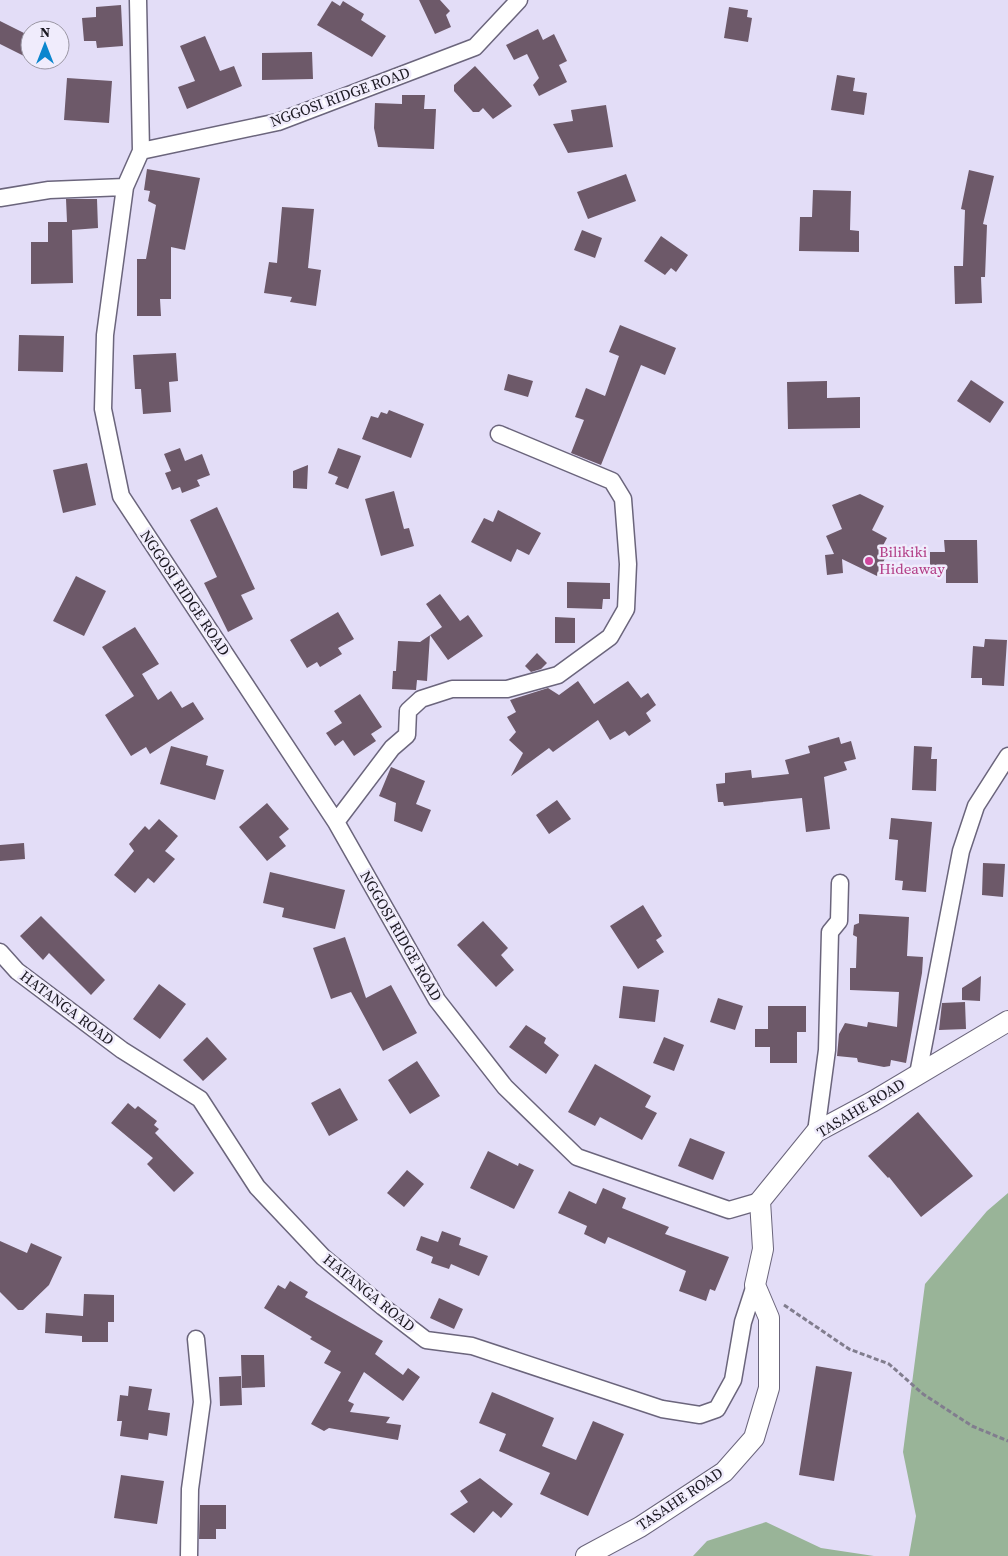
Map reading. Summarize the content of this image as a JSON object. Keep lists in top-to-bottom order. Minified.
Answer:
{"streets":{"street":["NGGOSI RIDGE ROAD","HATANGA ROAD","TASAHE ROAD"]},"crossings":[["NGGOSI RIDGE ROAD","TASAHE ROAD"],["HATANGA ROAD","TASAHE ROAD"]],"places":["Bilikiki Hideaway"],"north":"top"}
